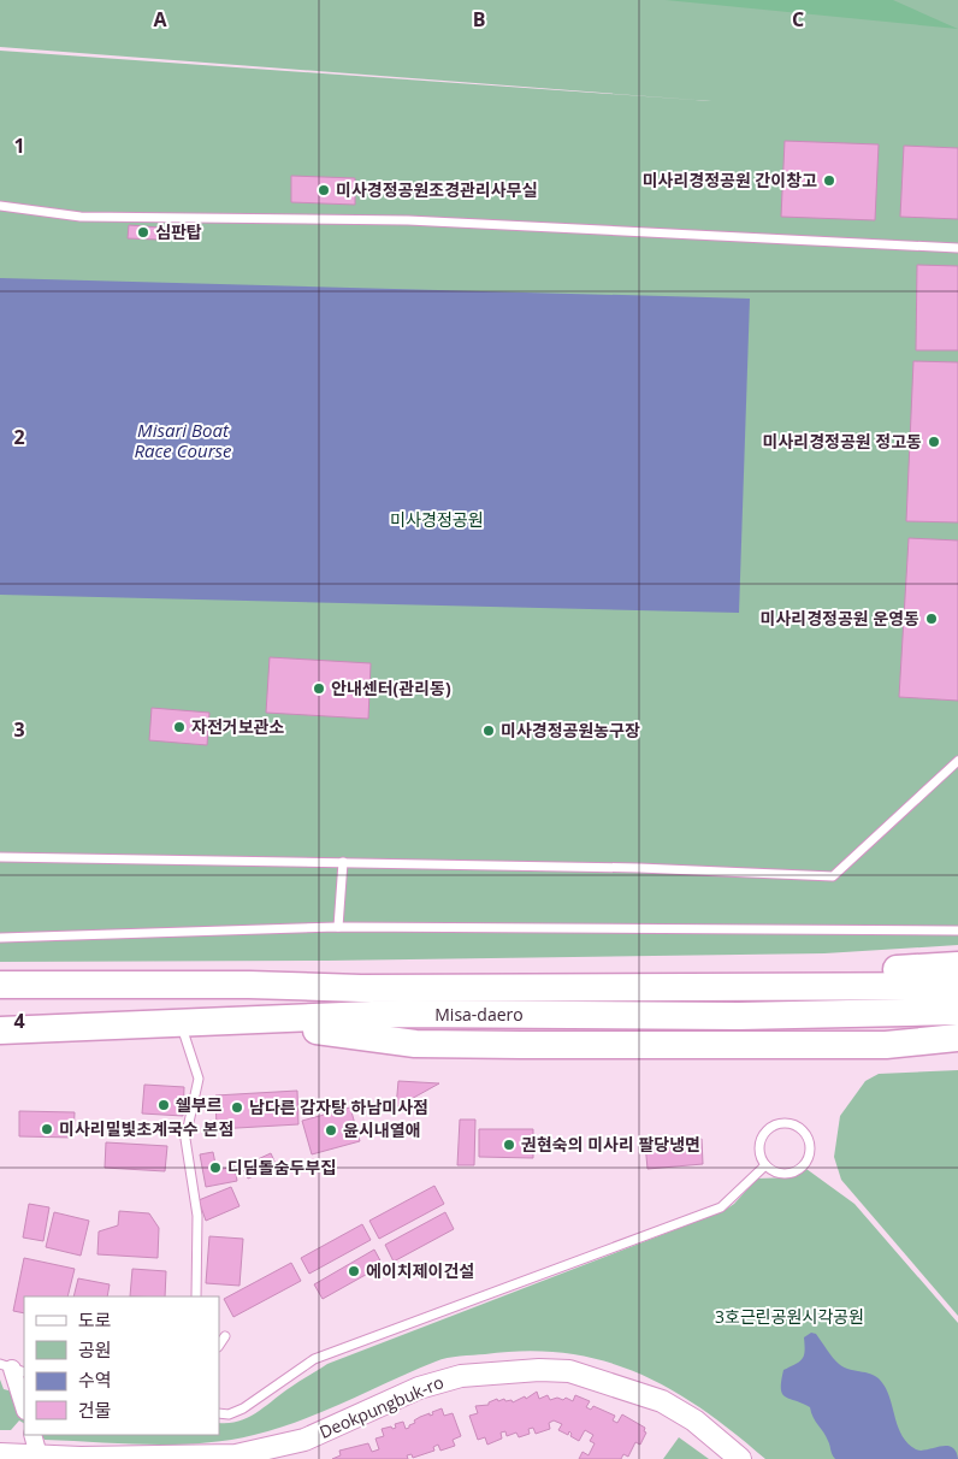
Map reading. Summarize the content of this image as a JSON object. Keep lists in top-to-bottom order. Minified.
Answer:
{"streets":{"main road":["Misa-daero"],"street":["Deokpungbuk-ro"]},"water":["Misari Boat Race Course"],"parks":["미사경정공원","3호근린공원시각공원"],"places":["미사리경정공원 간이창고","미사경정공원조경관리사무실","심판탑","미사리경정공원 정고동","미사리경정공원 운영동","안내센터(관리동)","자전거보관소","미사경정공원농구장","쉘부르","남다른 감자탕 하남미사점","미사리밀빛초계국수 본점","윤시내열애","권현숙의 미사리 팔당냉면","디딤돌숨두부집","에이치제이건설"],"legend":["도로","공원","수역","건물"],"grid":{"columns":["A","B","C"],"rows":["1","2","3","4"]}}
